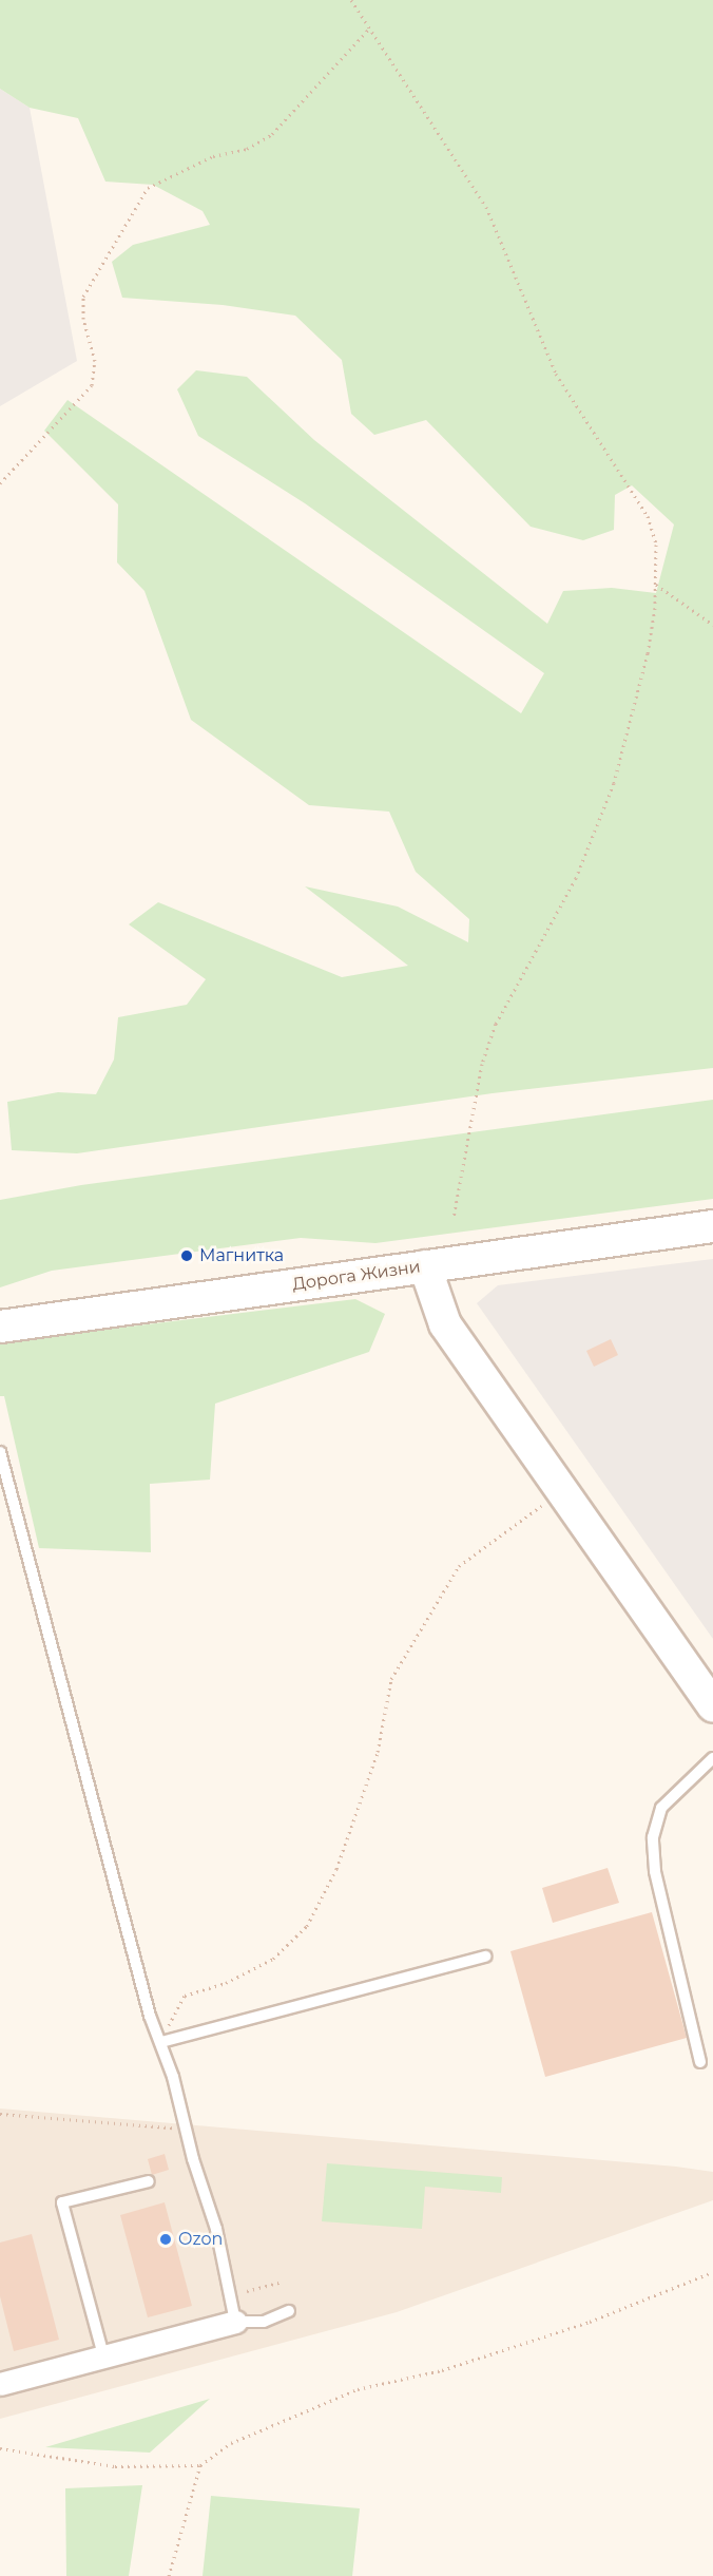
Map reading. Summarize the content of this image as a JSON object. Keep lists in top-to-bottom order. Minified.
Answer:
{"streets":{"main road":["Дорога Жизни"]},"places":["Магнитка","Ozon"]}
